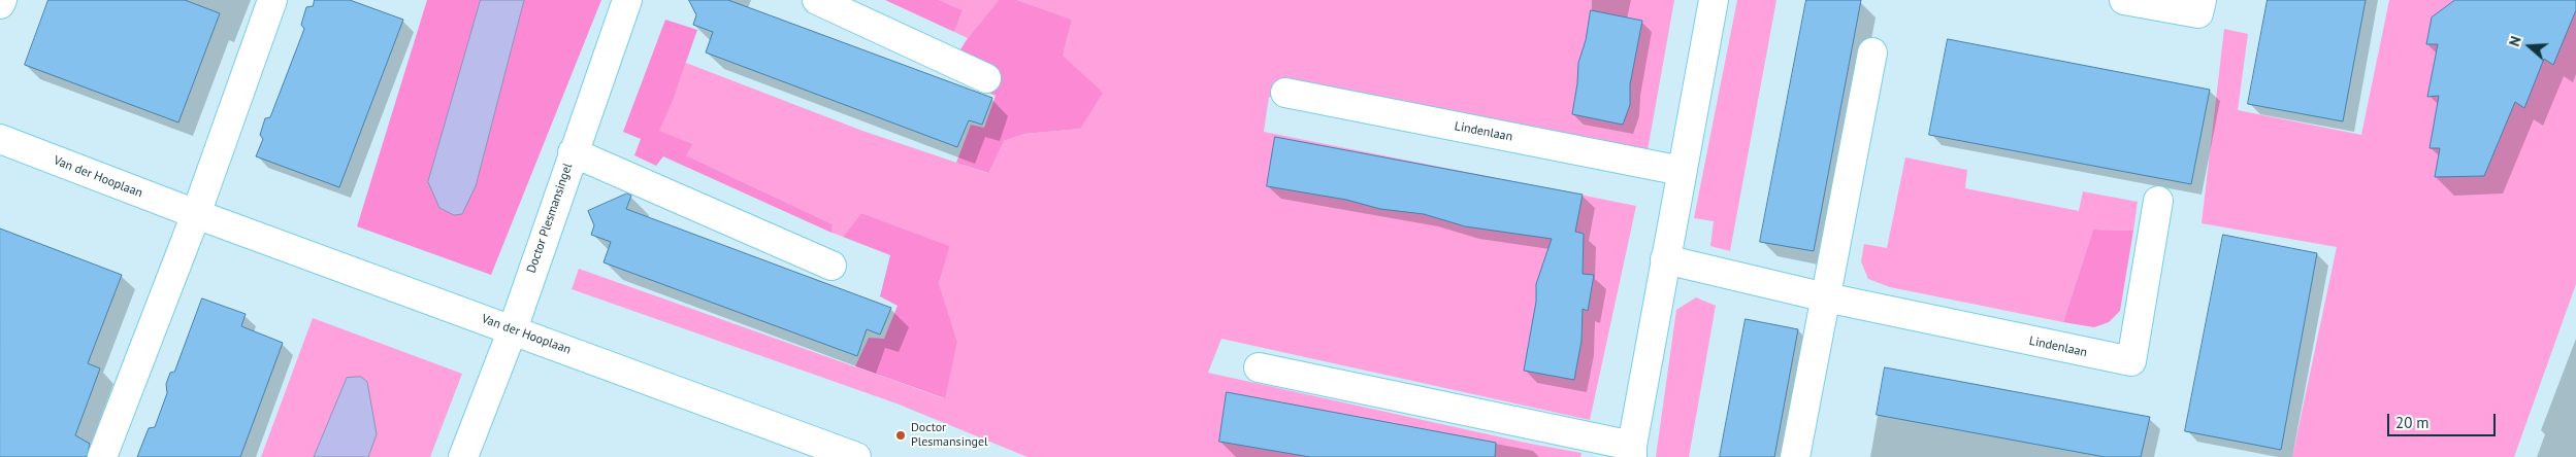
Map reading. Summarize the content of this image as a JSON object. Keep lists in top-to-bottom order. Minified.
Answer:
{"streets":{"street":["Lindenlaan","Van der Hooplaan","Doctor Plesmansingel"]},"crossings":[["Van der Hooplaan","Doctor Plesmansingel"]],"places":["Doctor Plesmansingel"],"scale_bar":"20 m","north":"left"}
